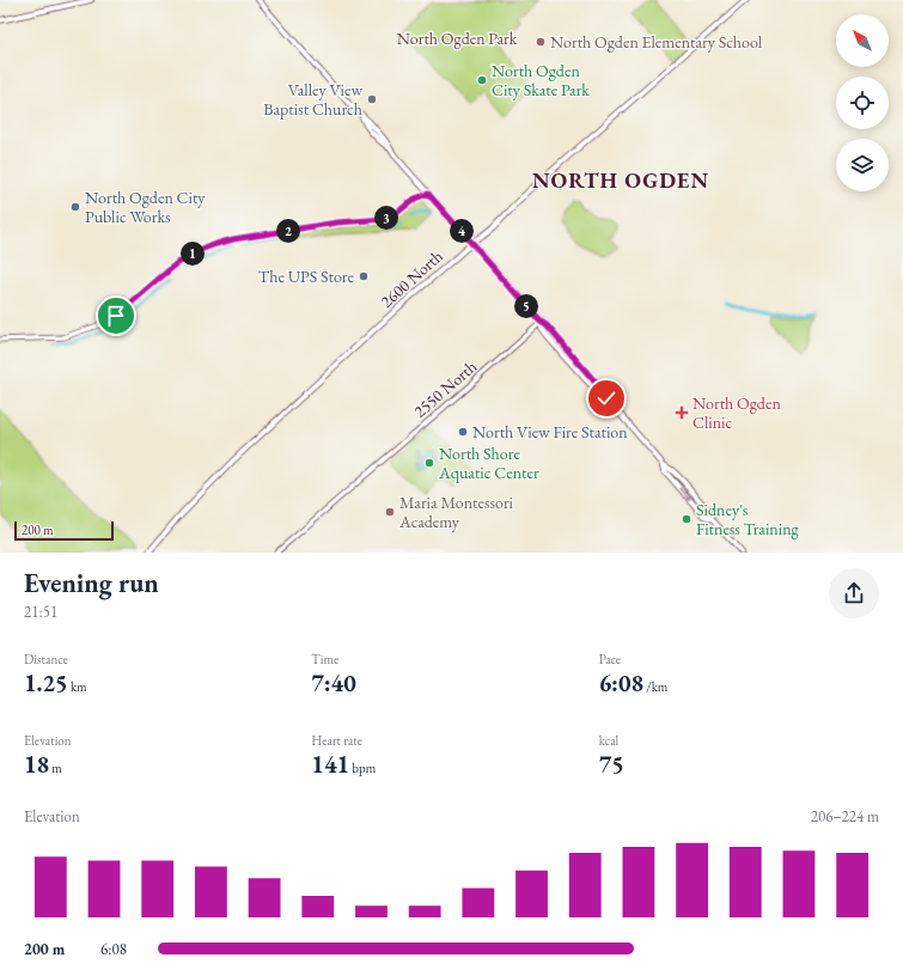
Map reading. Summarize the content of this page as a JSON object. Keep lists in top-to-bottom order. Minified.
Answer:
{"streets":{"main road":["2600 North"],"street":["2550 North"]},"districts":["NORTH OGDEN"],"parks":["North Ogden Park"],"places":{"other":["North Ogden Elementary School","North Ogden City Skate Park","Valley View Baptist Church","North Ogden City Public Works","The UPS Store","North View Fire Station","North Shore Aquatic Center","Maria Montessori Academy","Sidney's Fitness Training"],"health":["North Ogden Clinic"]},"scale_bar":"200 m","north":"top left","page":{"pins":["3","2","4","1","5"],"scale":"200 m","heading":["Evening run","21:51"],"stats":[["Distance","1.25 km"],["Time","7:40"],["Pace","6:08 /km"],["Elevation","18 m"],["Heart rate","141 bpm"],["kcal","75"]],"chart":["Elevation","206–224 m"],"list":[{"name":"200 m","note":"6:08"}]}}
